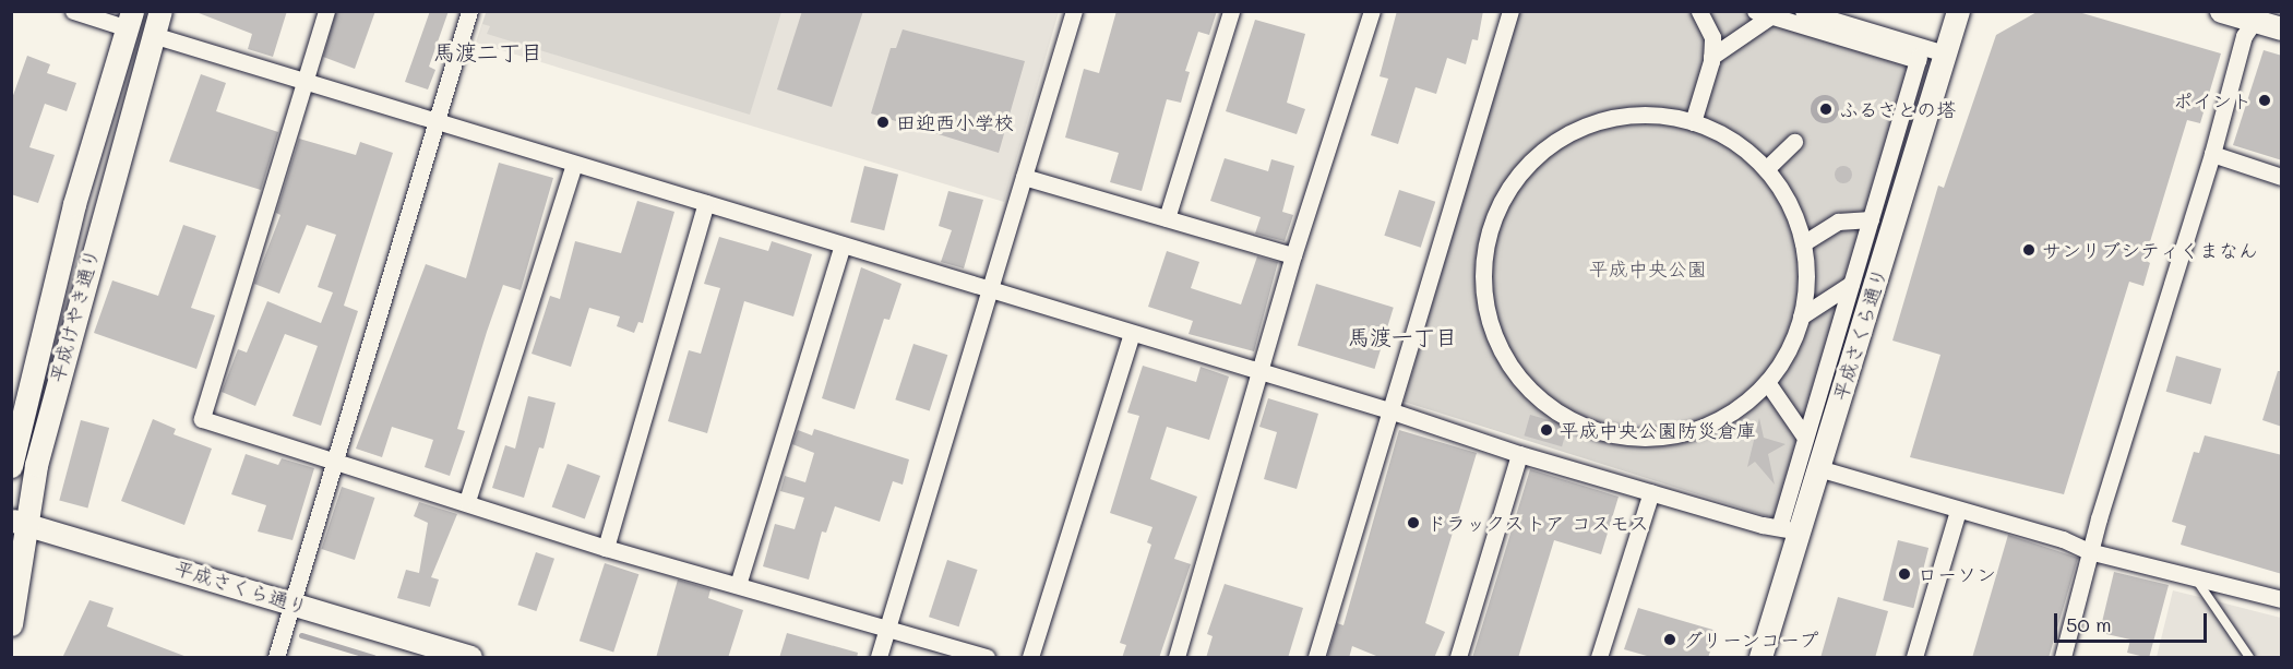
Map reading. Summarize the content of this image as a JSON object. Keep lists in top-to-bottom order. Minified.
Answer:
{"streets":{"street":["平成けやき通り","平成さくら通り"]},"crossings":[["平成けやき通り","平成さくら通り"]],"districts":["馬渡二丁目","馬渡一丁目"],"parks":["平成中央公園"],"places":["ポイント","ふるさとの塔","田迎西小学校","サンリブシティくまなん","平成中央公園防災倉庫","ドラックストア コスモス","ローソン","グリーンコープ"],"scale_bar":"50 m"}
